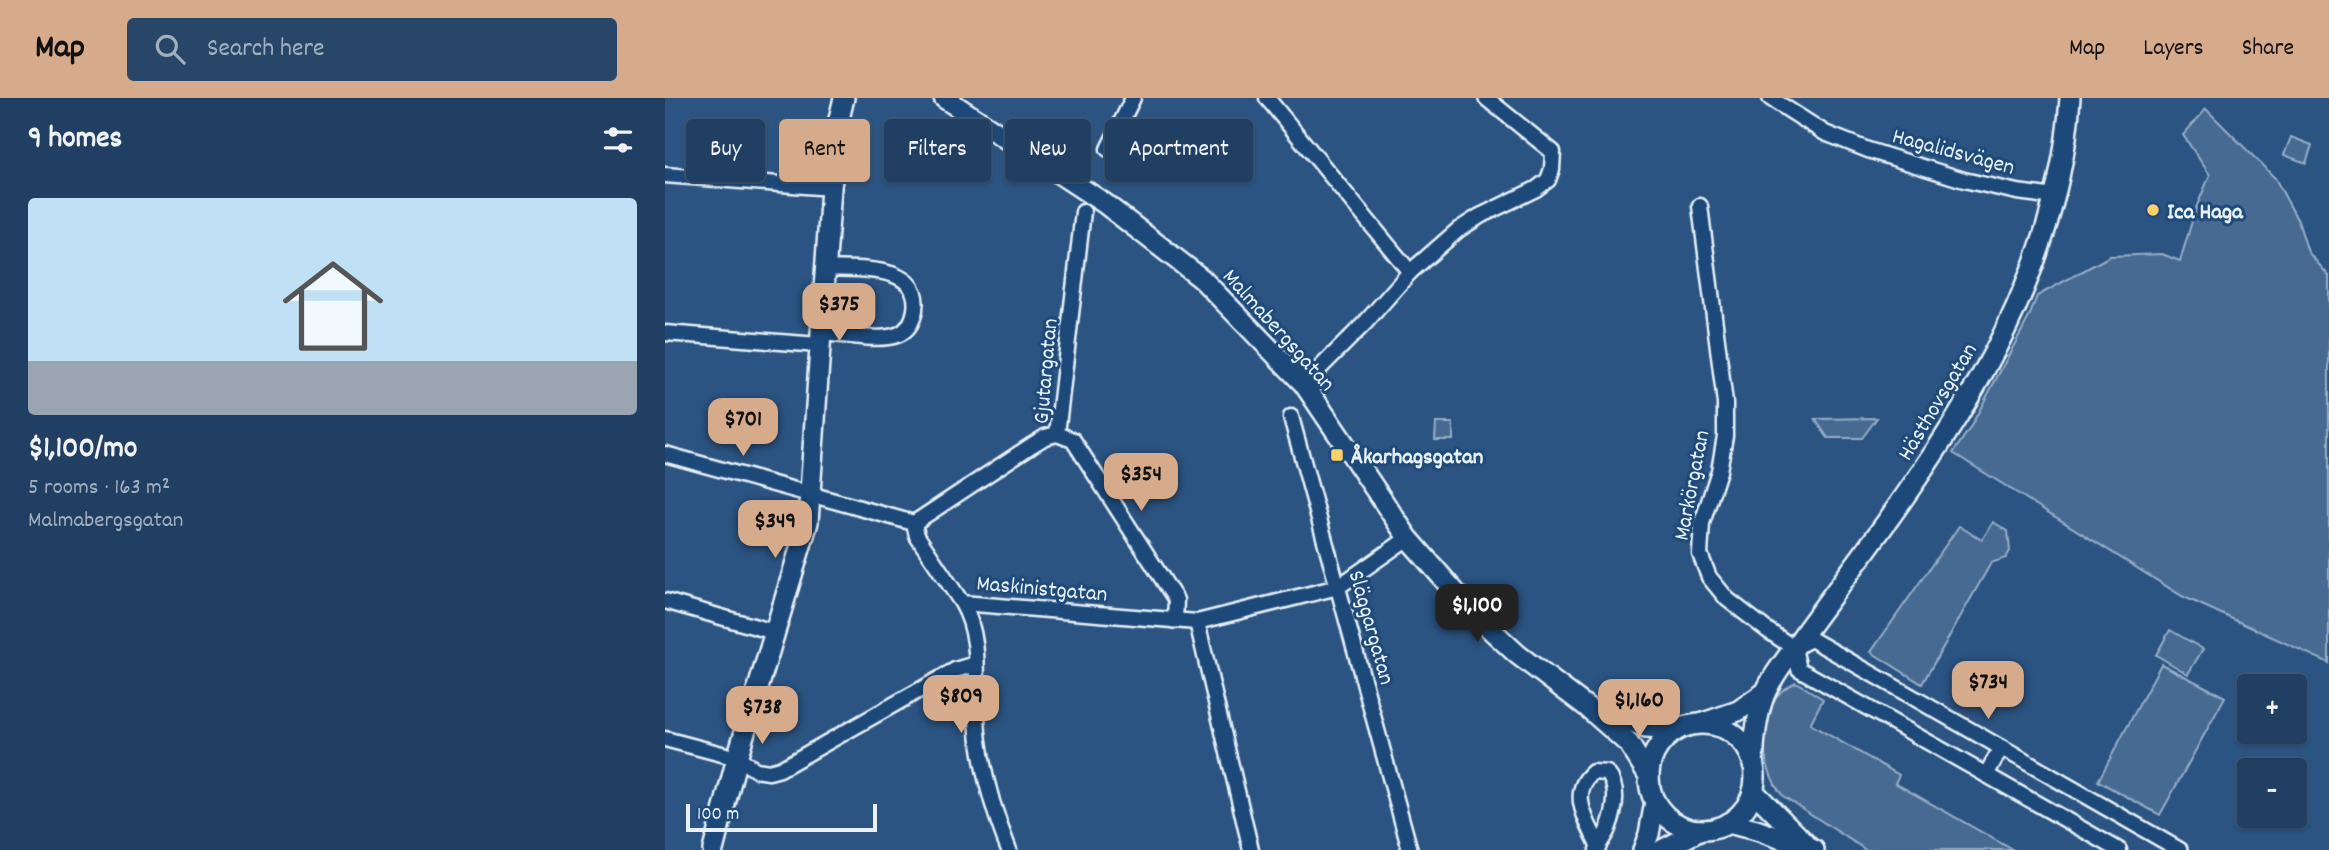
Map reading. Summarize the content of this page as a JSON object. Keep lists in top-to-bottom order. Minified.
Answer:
{"streets":{"main road":["Malmabergsgatan","Hästhovsgatan"],"street":["Hagalidsvägen","Gjutargatan","Markörgatan","Maskinistgatan","Släggargatan"]},"crossings":[["Hagalidsvägen","Hästhovsgatan"],["Malmabergsgatan","Hästhovsgatan"],["Malmabergsgatan","Maskinistgatan"],["Gjutargatan","Maskinistgatan"],["Hästhovsgatan","Markörgatan"],["Maskinistgatan","Släggargatan"]],"places":{"other":["Ica Haga"],"transit":["Åkarhagsgatan"]},"scale_bar":"100 m","page":{"header":"Map","search":"Search here","nav":["Map","Layers","Share"],"heading":"9 homes","chip":["Buy","Rent","Filters","New","Apartment"],"list":[{"name":"$1,100/mo","note":"5 rooms · 163 m² · Malmabergsgatan"}],"price":["$375","$701","$354","$349","$1,100","$734","$809","$1,160","$738"],"map_buttons":["+","−"],"scale":"100 m"}}
